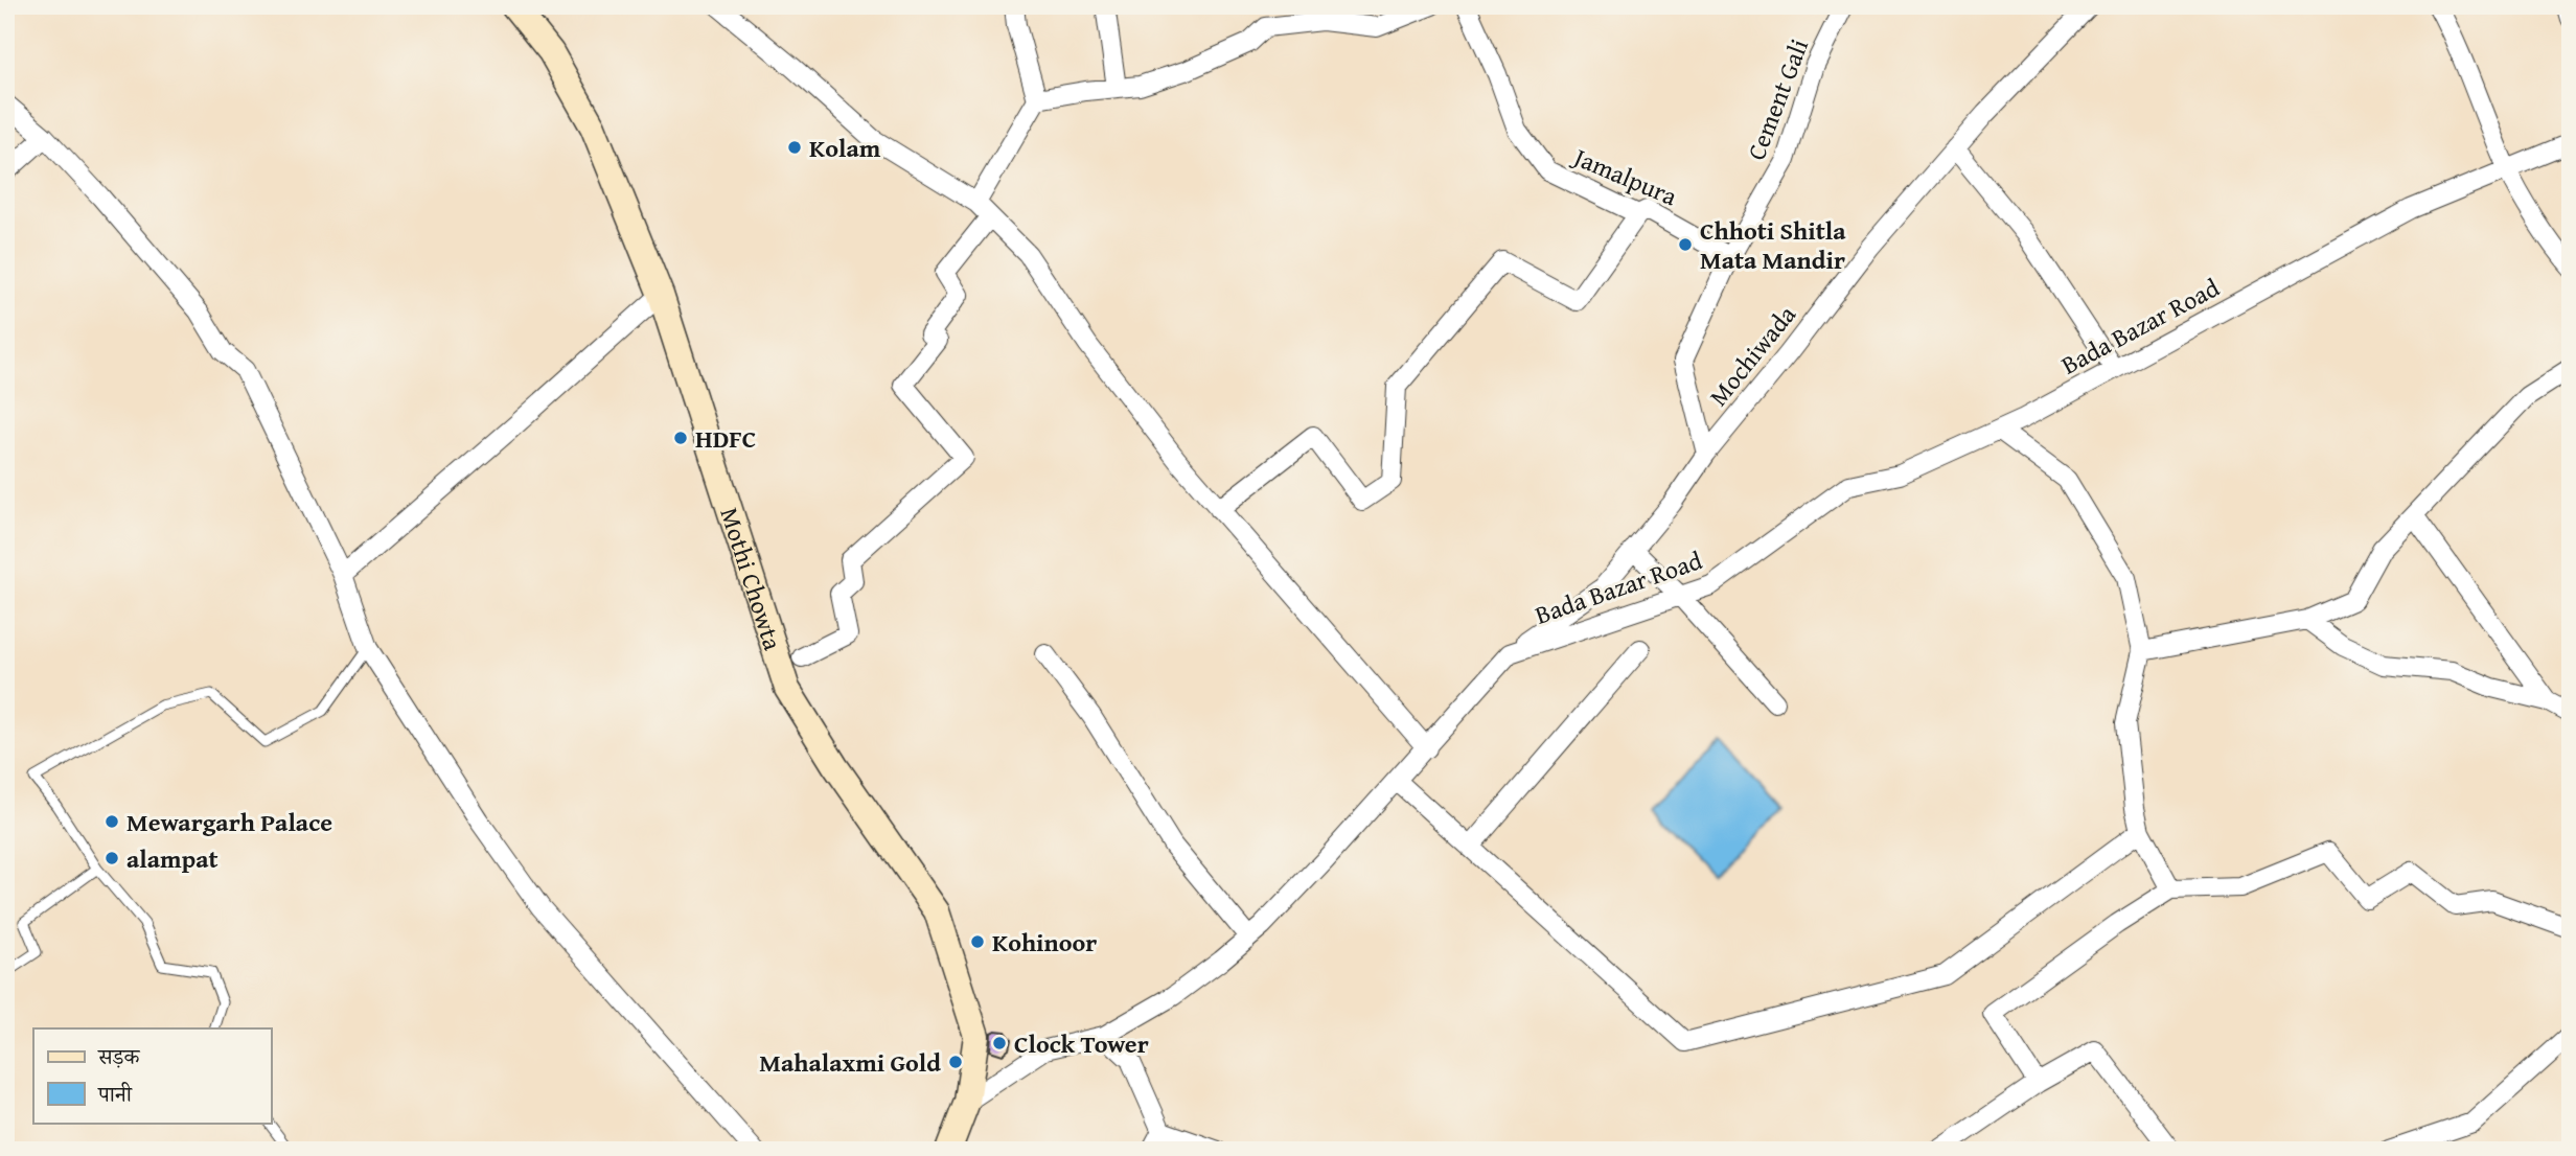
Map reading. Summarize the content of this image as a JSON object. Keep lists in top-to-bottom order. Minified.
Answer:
{"streets":{"main road":["Mothi Chowta"],"street":["Cement Gali","Jamalpura","Bada Bazar Road","Mochiwada"]},"crossings":[["Cement Gali","Jamalpura"],["Cement Gali","Mochiwada"],["Bada Bazar Road","Mochiwada"]],"places":["Kolam","Chhoti Shitla Mata Mandir","HDFC","Mewargarh Palace","alampat","Kohinoor","Clock Tower","Mahalaxmi Gold"],"legend":["सड़क","पानी"]}
